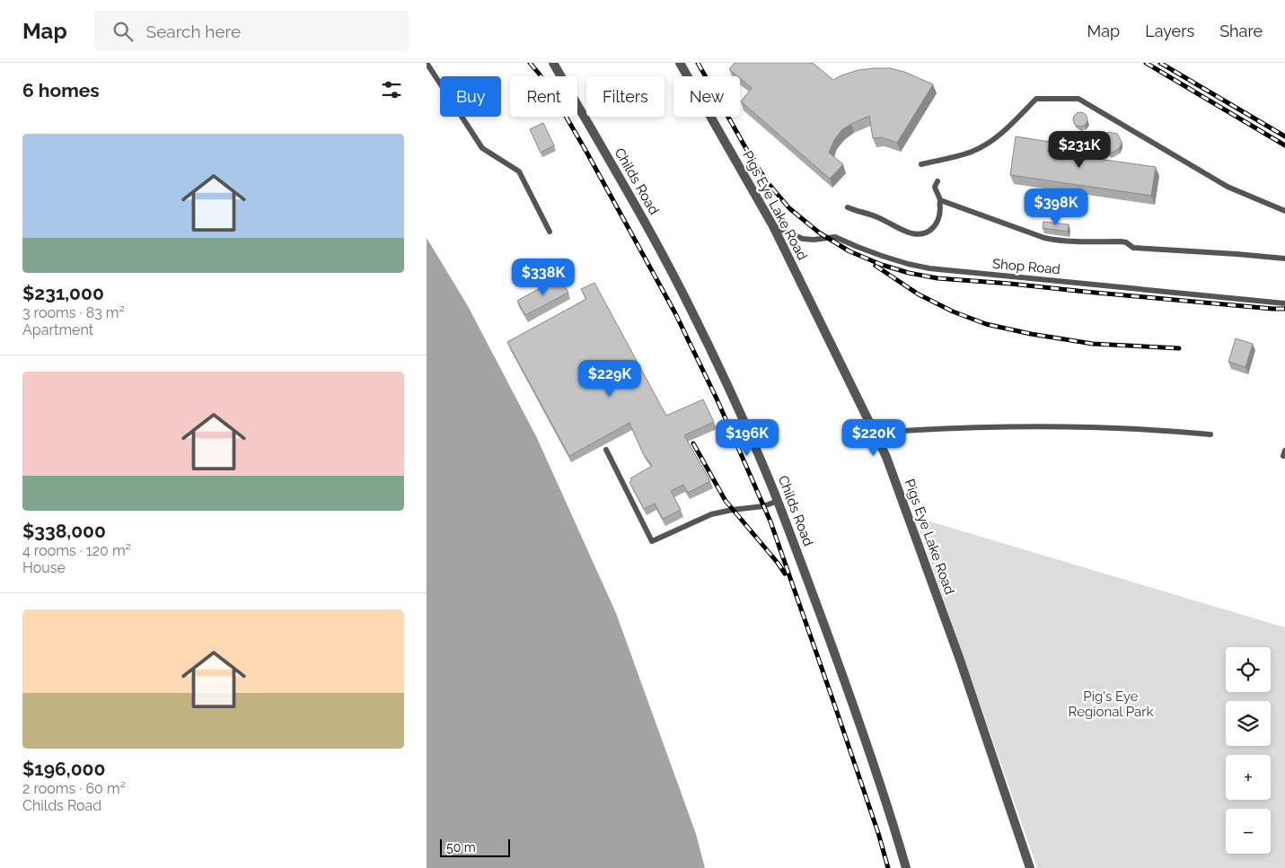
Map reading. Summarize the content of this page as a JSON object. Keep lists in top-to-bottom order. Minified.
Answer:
{"streets":{"street":["Childs Road","Pigs Eye Lake Road"],"lane":["Shop Road"]},"crossings":[["Pigs Eye Lake Road","Shop Road"]],"parks":["Pig's Eye Regional Park"],"scale_bar":"50 m","page":{"header":"Map","search":"Search here","nav":["Map","Layers","Share"],"heading":"6 homes","chip":["Buy","Rent","Filters","New"],"list":[{"name":"$231,000","note":"3 rooms · 83 m² · Apartment"},{"name":"$338,000","note":"4 rooms · 120 m² · House"},{"name":"$196,000","note":"2 rooms · 60 m² · Childs Road"}],"price":["$231K","$398K","$338K","$229K","$196K","$220K"],"map_buttons":["+","−"],"scale":"50 m"}}
